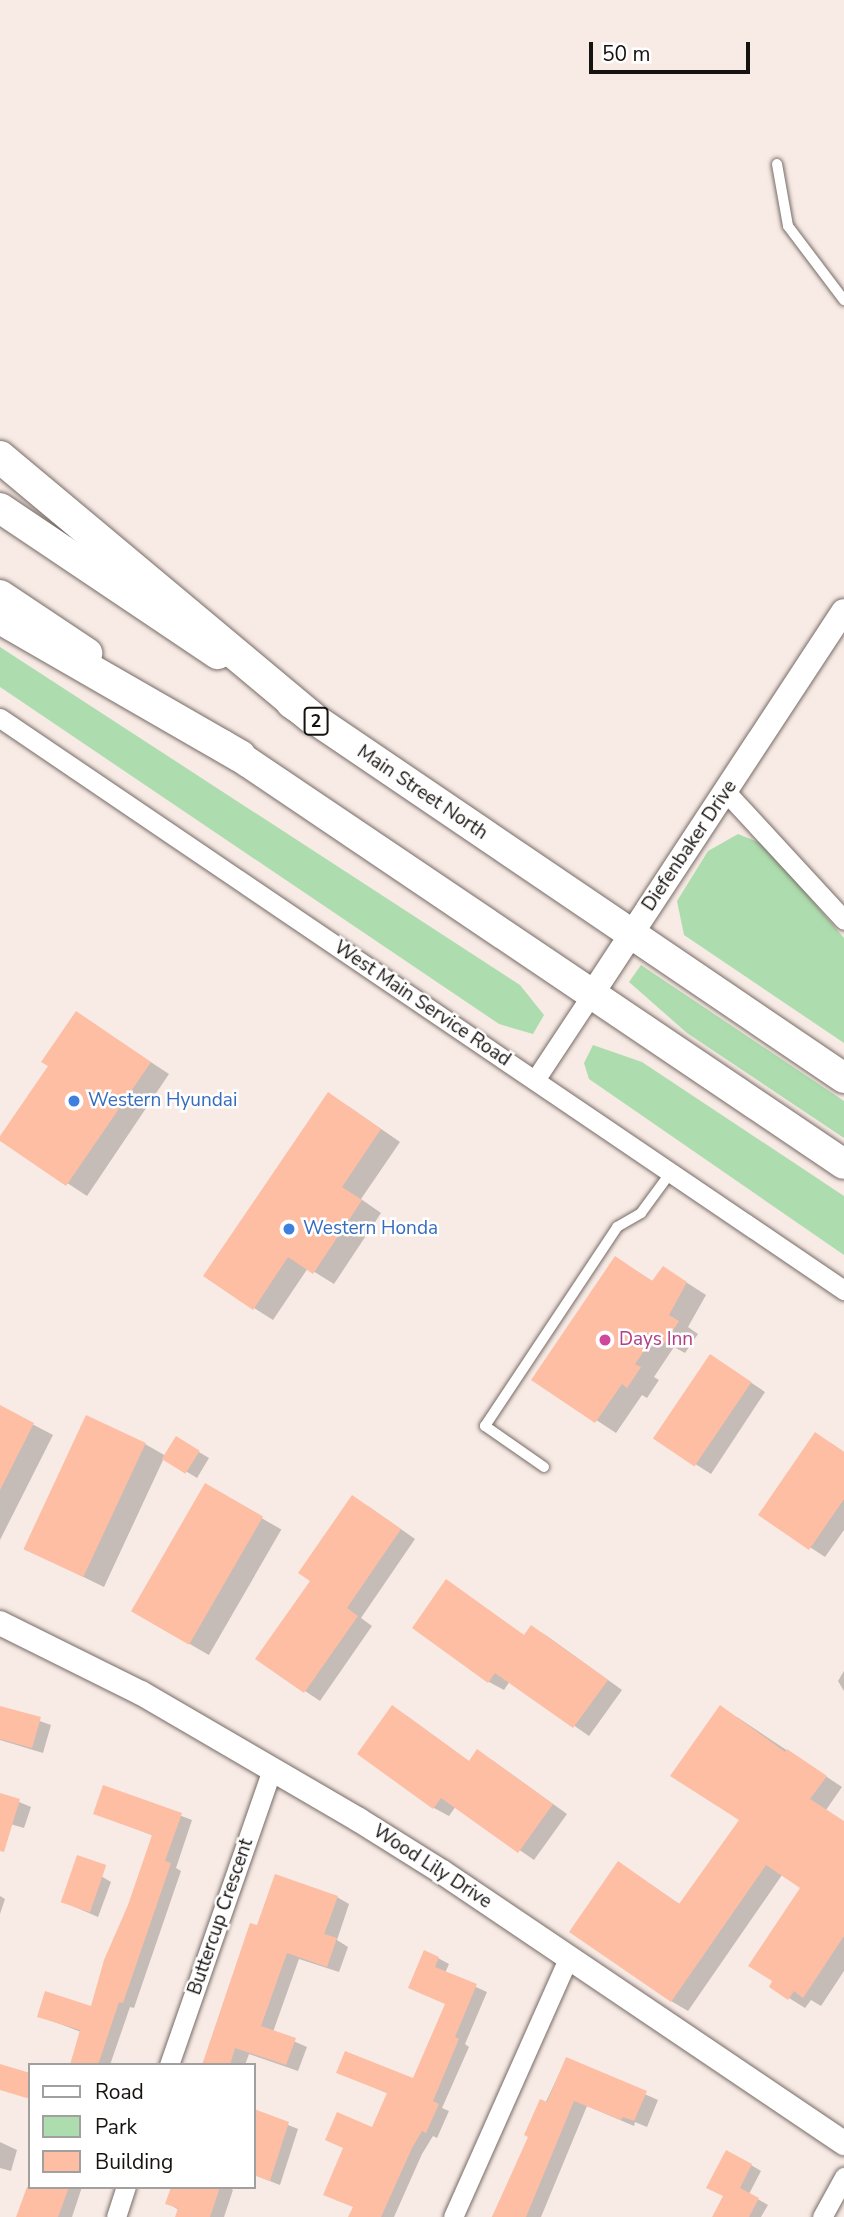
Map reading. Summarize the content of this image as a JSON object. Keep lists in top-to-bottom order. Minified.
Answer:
{"streets":{"main road":["2","Main Street North"],"street":["Diefenbaker Drive","West Main Service Road","Wood Lily Drive","Buttercup Crescent"]},"crossings":[["Main Street North","Diefenbaker Drive"],["Diefenbaker Drive","West Main Service Road"],["Wood Lily Drive","Buttercup Crescent"]],"places":["Western Hyundai","Western Honda","Days Inn"],"legend":["Road","Park","Building"],"scale_bar":"50 m"}
